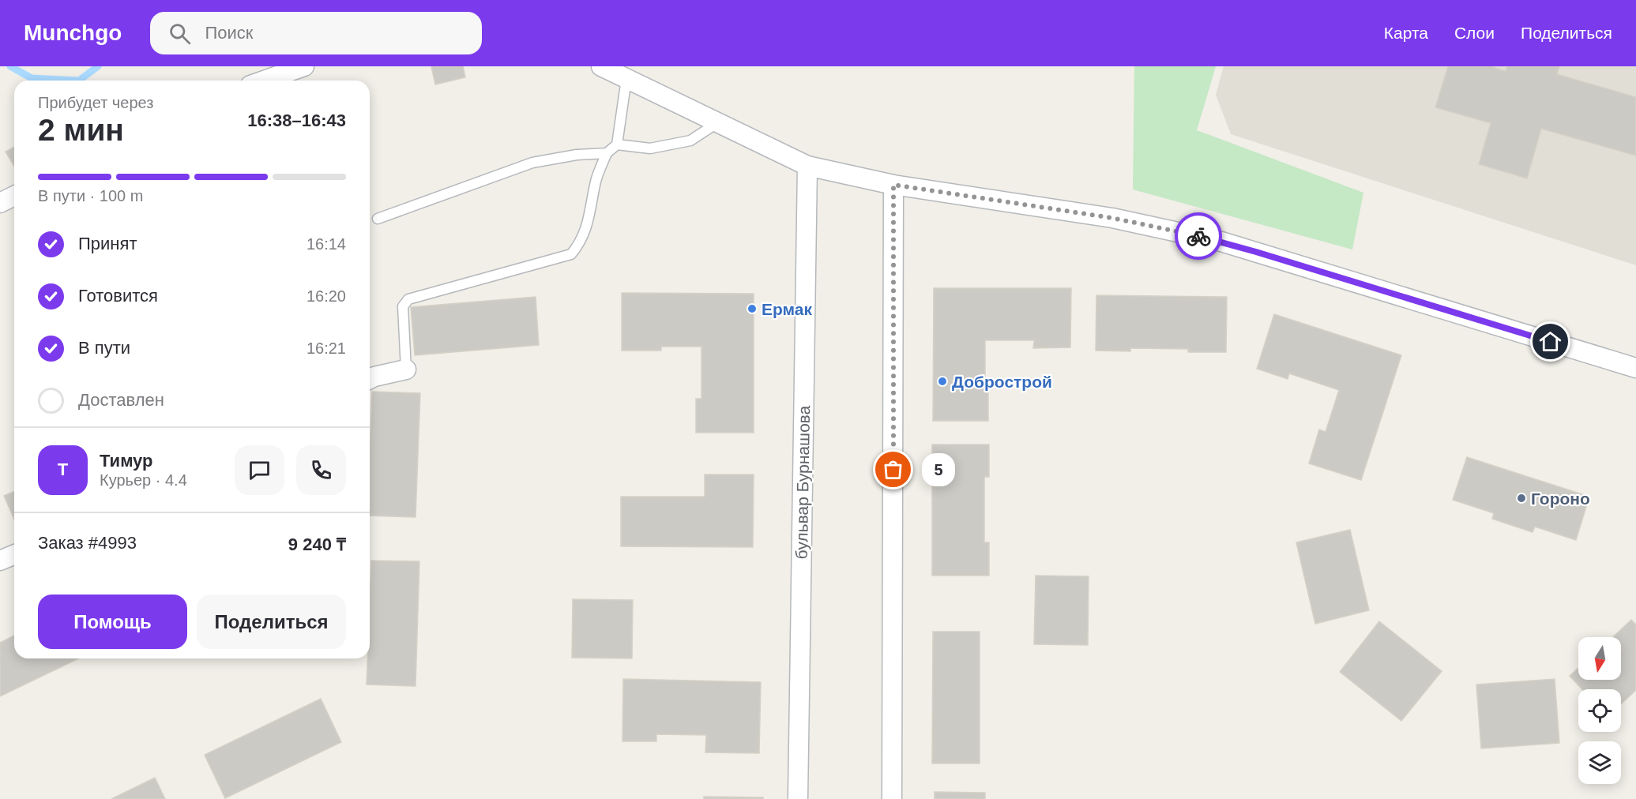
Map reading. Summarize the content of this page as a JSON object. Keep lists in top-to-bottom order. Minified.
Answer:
{"streets":{"street":["бульвар Бурнашова"]},"places":["Ермак","Добрострой","5","Гороно"],"north":"bottom","page":{"header":"Munchgo","search":"Поиск","nav":["Карта","Слои","Поделиться"],"heading":["2 мин","Прибудет через","16:38–16:43"],"panel":["Тимур","Курьер · 4.4","Заказ #4993","9 240 ₸"],"bar":"В пути · 100 m","list":[["Принят","16:14"],["Готовится","16:20"],["В пути","16:21"],"Доставлен"],"round":"Т","bubble":"5","buttons":["Помощь","Поделиться"]}}
